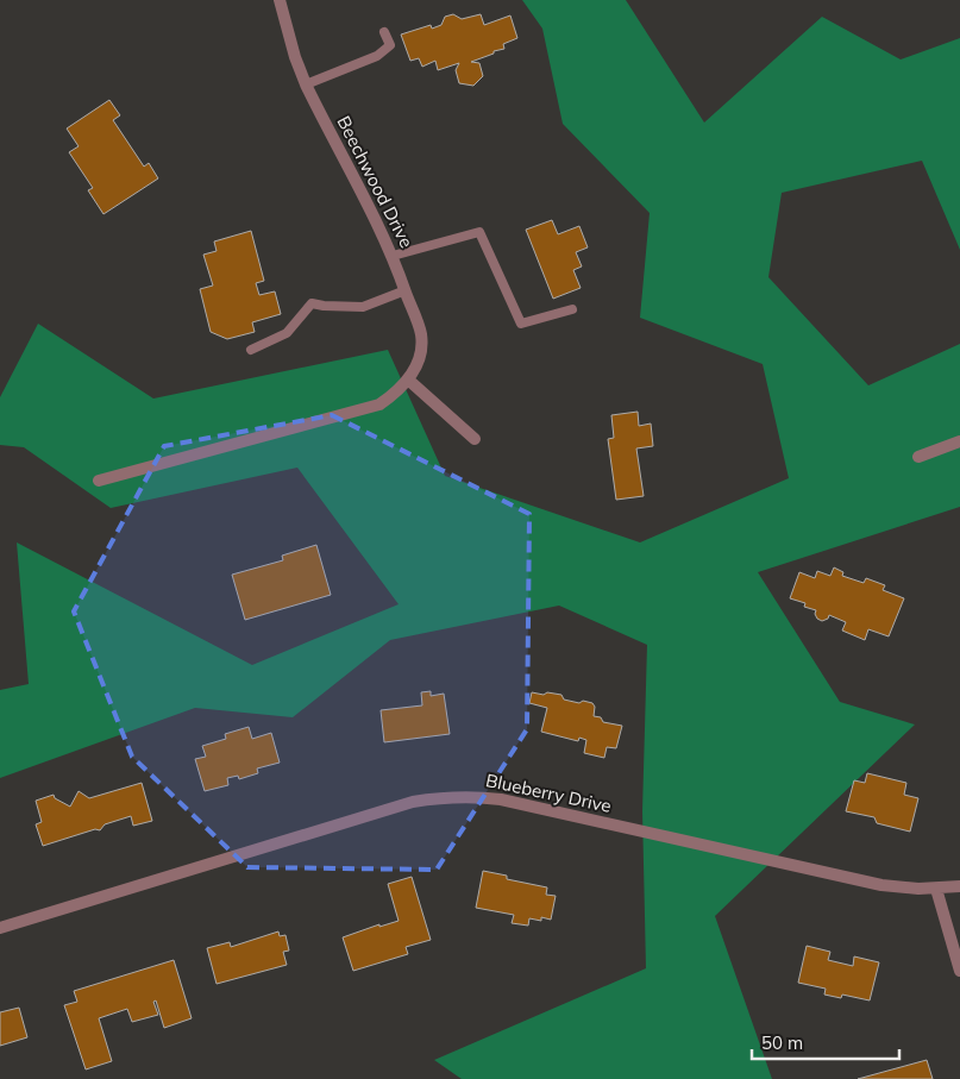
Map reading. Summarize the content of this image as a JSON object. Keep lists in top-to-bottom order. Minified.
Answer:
{"streets":{"street":["Beechwood Drive","Blueberry Drive"]},"scale_bar":"50 m"}
